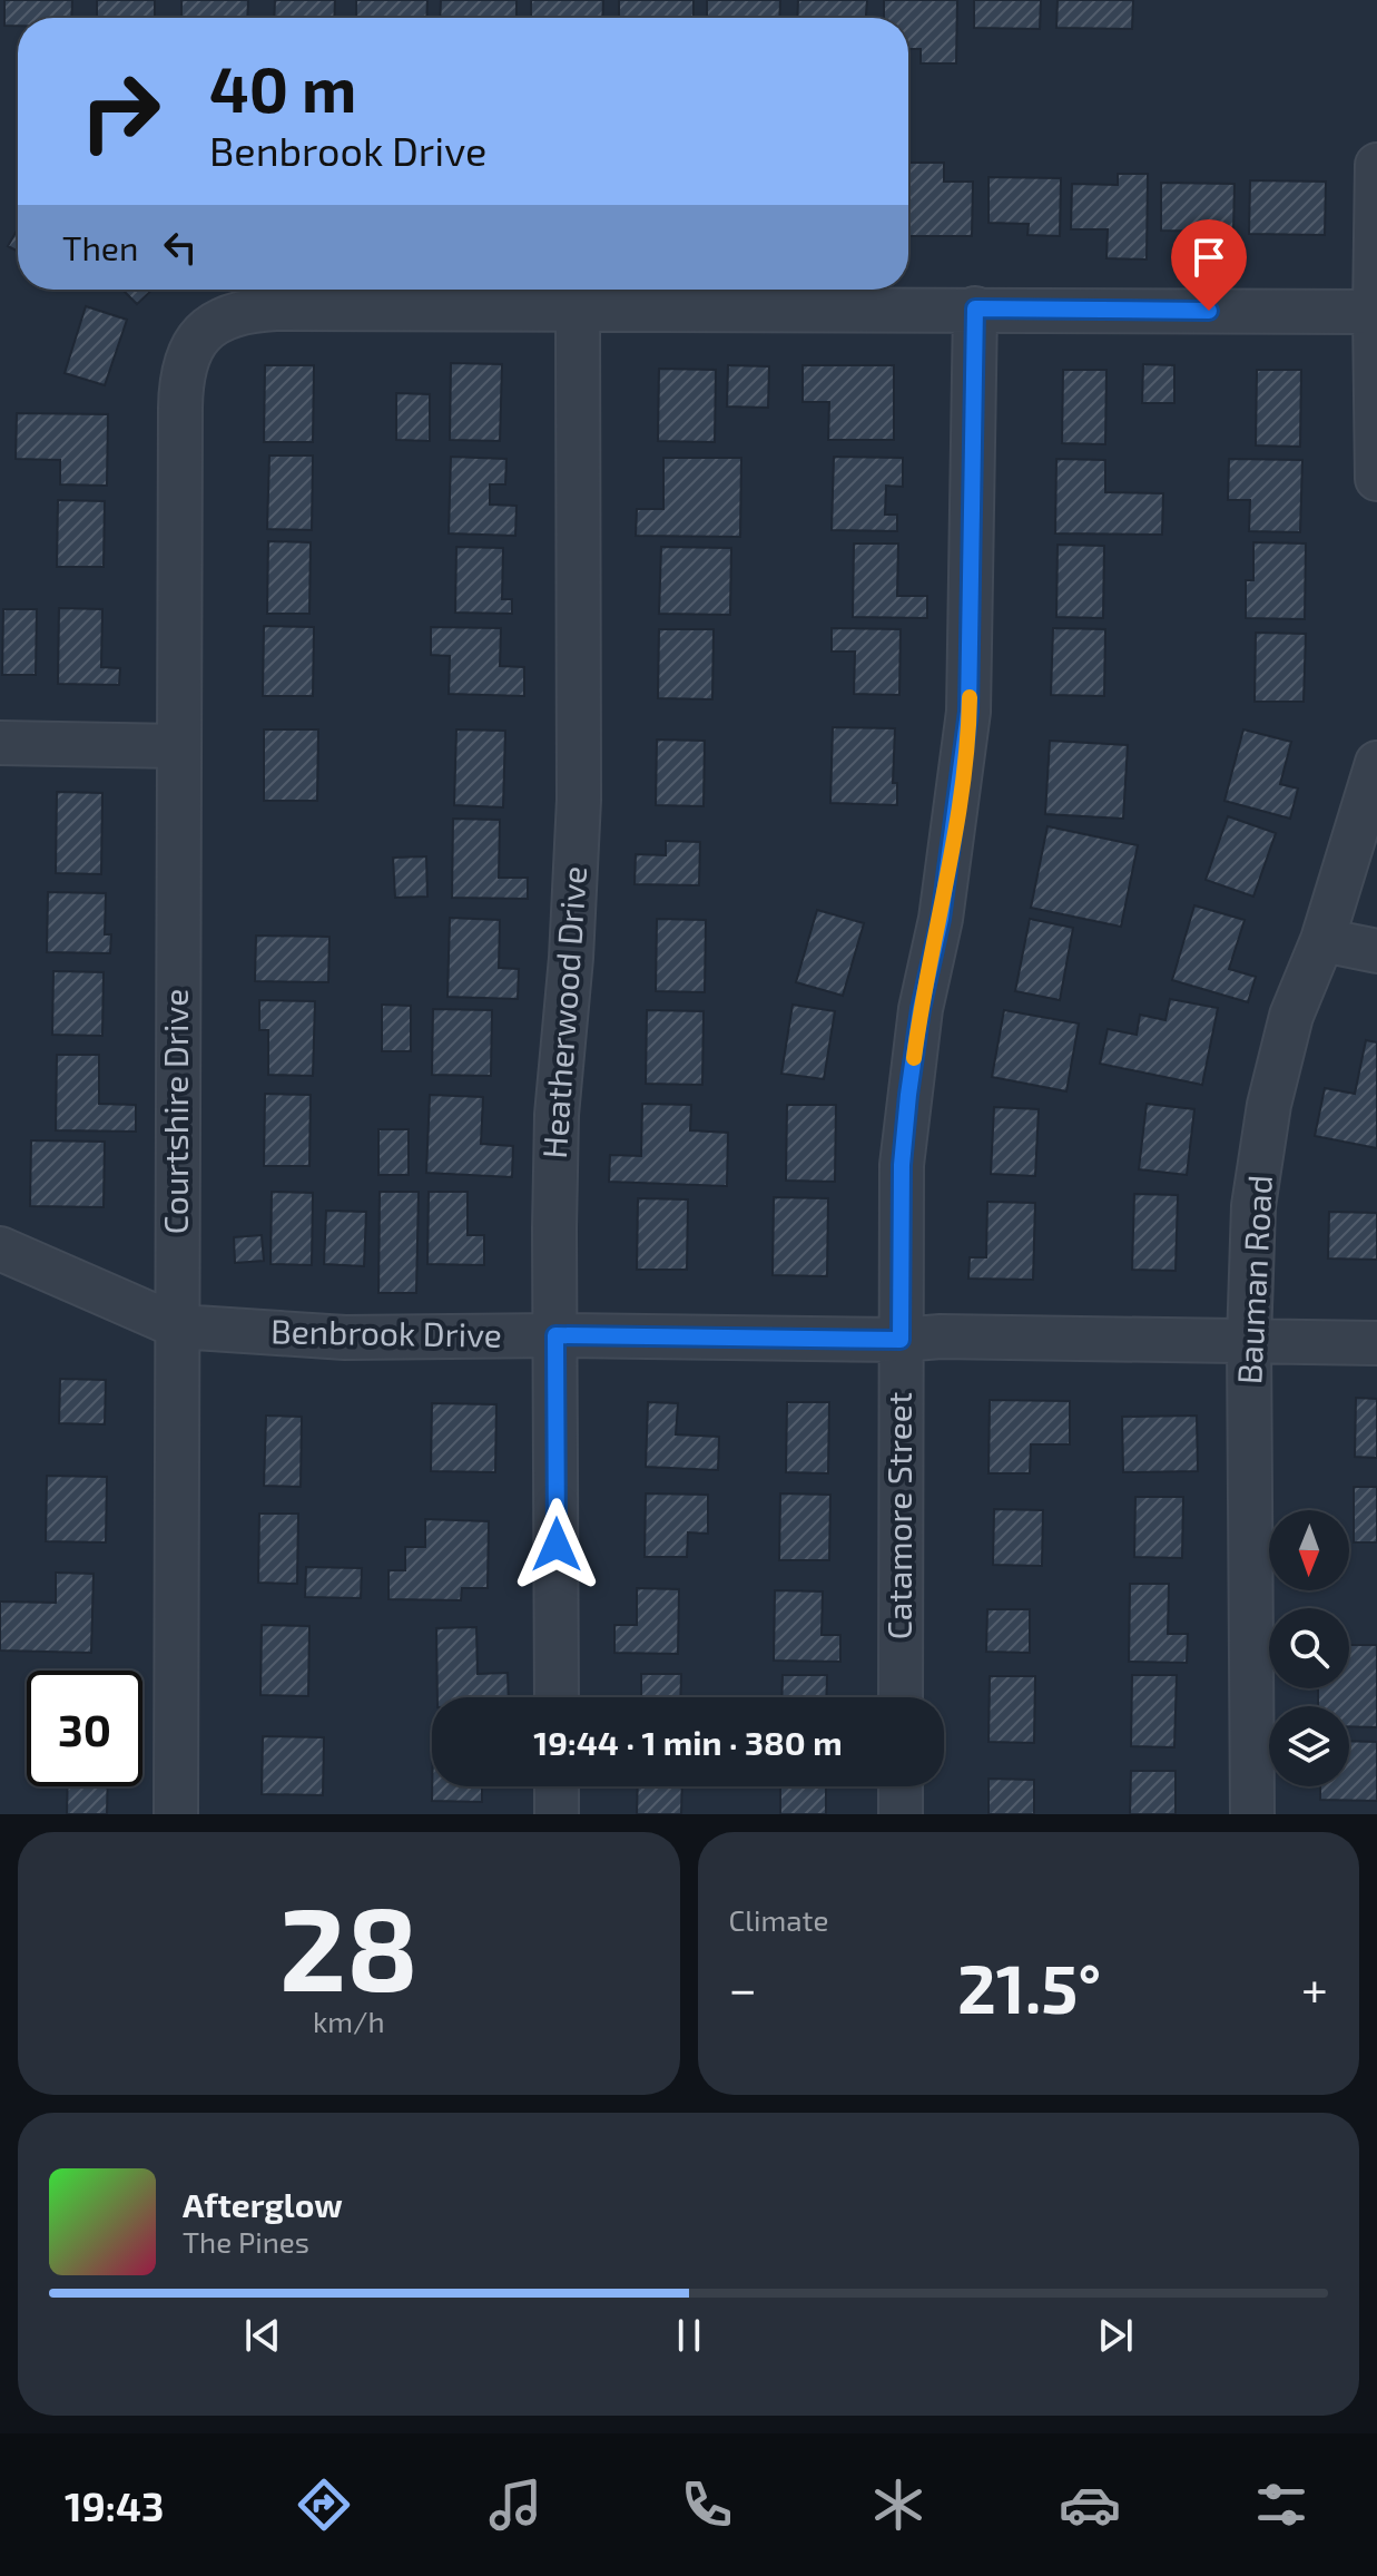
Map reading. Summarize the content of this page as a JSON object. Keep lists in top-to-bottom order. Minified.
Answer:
{"streets":{"street":["Heatherwood Drive","Courtshire Drive","Bauman Road","Benbrook Drive","Catamore Street"]},"crossings":[["Heatherwood Drive","Courtshire Drive"],["Heatherwood Drive","Benbrook Drive"],["Courtshire Drive","Benbrook Drive"],["Courtshire Drive","Catamore Street"],["Bauman Road","Benbrook Drive"],["Benbrook Drive","Catamore Street"]],"north":"bottom","page":{"turn":["40 m","Benbrook Drive"],"then":"Then","limit":"30","trip":"19:44 · 1 min · 380 m","tile":[["28","km/h"],"Climate"],"heat":["−","21.5°","+"],"song":["Afterglow","The Pines"],"tabs":"19:43"}}
